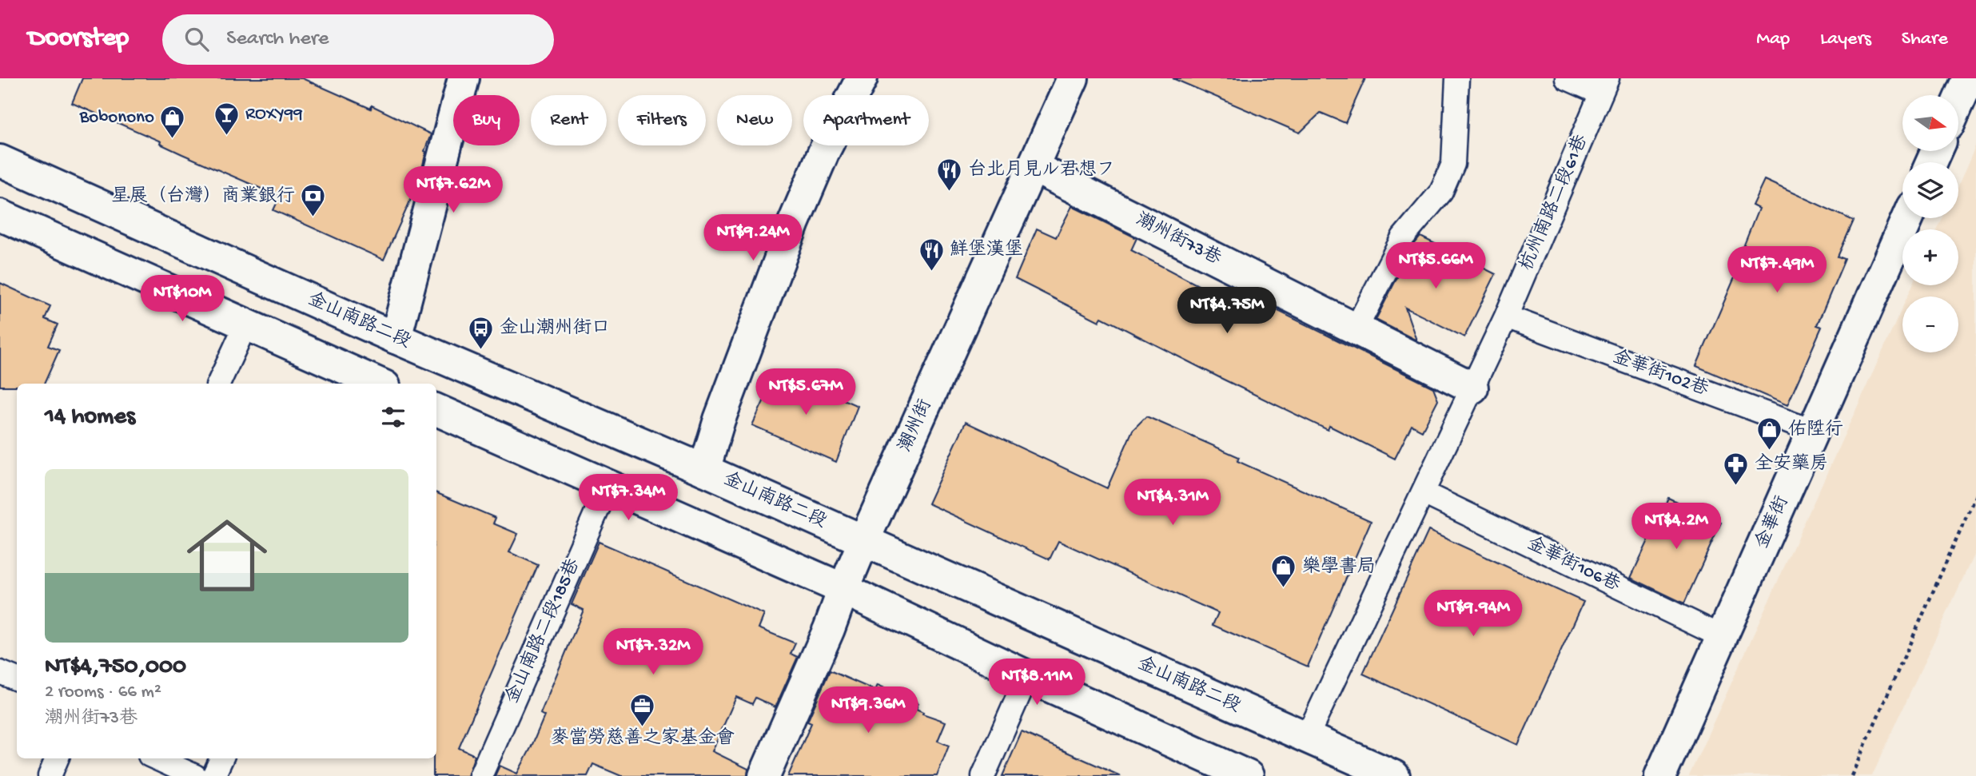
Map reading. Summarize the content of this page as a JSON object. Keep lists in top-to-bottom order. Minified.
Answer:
{"streets":{"main road":["潮州街73巷","金山南路二段","潮州街","金華街"],"lane":["杭州南路二段61巷","金華街102巷","金華街106巷","金山南路二段185巷"]},"crossings":[["杭州南路二段61巷","潮州街73巷"],["杭州南路二段61巷","金山南路二段"],["杭州南路二段61巷","金華街102巷"],["杭州南路二段61巷","金華街106巷"],["潮州街73巷","潮州街"],["金山南路二段","潮州街"],["金華街102巷","金華街"],["金華街","金華街106巷"]],"places":{"bar":["ROXY99"],"shop":["Bobonono","佑陞行","樂學書局"],"restaurant":["台北月見ル君想フ","鮮堡漢堡"],"bank":["星展（台灣）商業銀行"],"bus stop":["金山潮州街口"],"pharmacy":["全安藥房"],"office":["麥當勞慈善之家基金會"]},"north":"right","page":{"header":"Doorstep","search":"Search here","nav":["Map","Layers","Share"],"map_buttons":["+","−"],"chip":["Buy","Rent","Filters","New","Apartment"],"price":["NT$7.62M","NT$9.24M","NT$5.66M","NT$7.49M","NT$10M","NT$4.75M","NT$5.67M","NT$7.34M","NT$4.31M","NT$4.2M","NT$9.94M","NT$7.32M","NT$8.11M","NT$9.36M"],"heading":"14 homes","list":[{"name":"NT$4,750,000","note":"2 rooms · 66 m² · 潮州街73巷"}]}}
